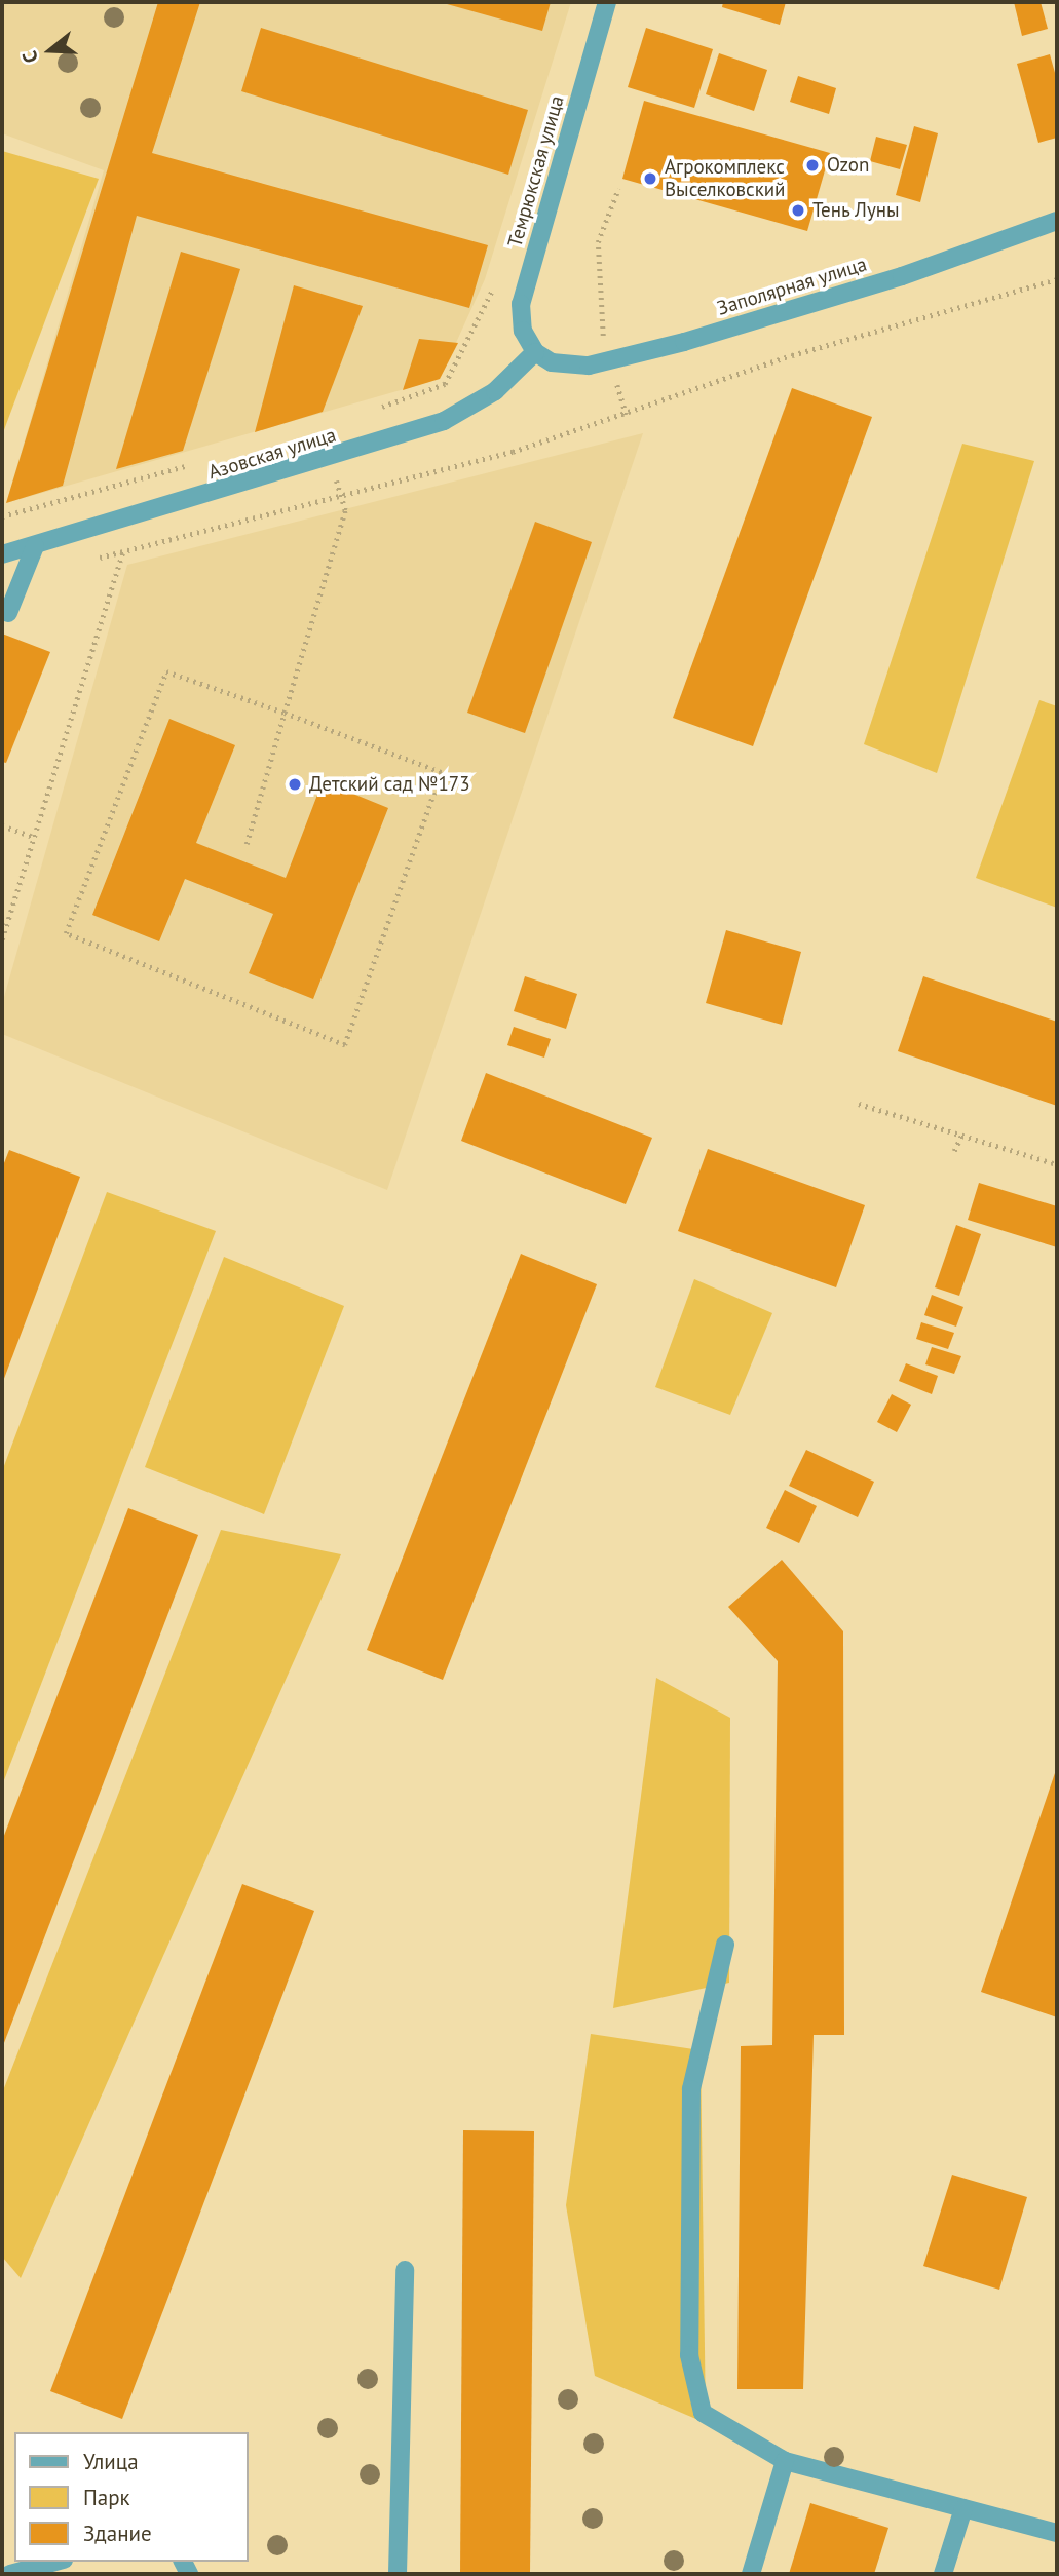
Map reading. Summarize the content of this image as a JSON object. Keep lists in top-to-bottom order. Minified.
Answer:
{"streets":{"street":["Темрюкская улица","Заполярная улица","Азовская улица"]},"crossings":[["Темрюкская улица","Заполярная улица"],["Темрюкская улица","Азовская улица"],["Заполярная улица","Азовская улица"]],"places":["Ozon","Агрокомплекс Выселковский","Тень Луны","Детский cад №173"],"legend":["Улица","Парк","Здание"],"north":"left"}
